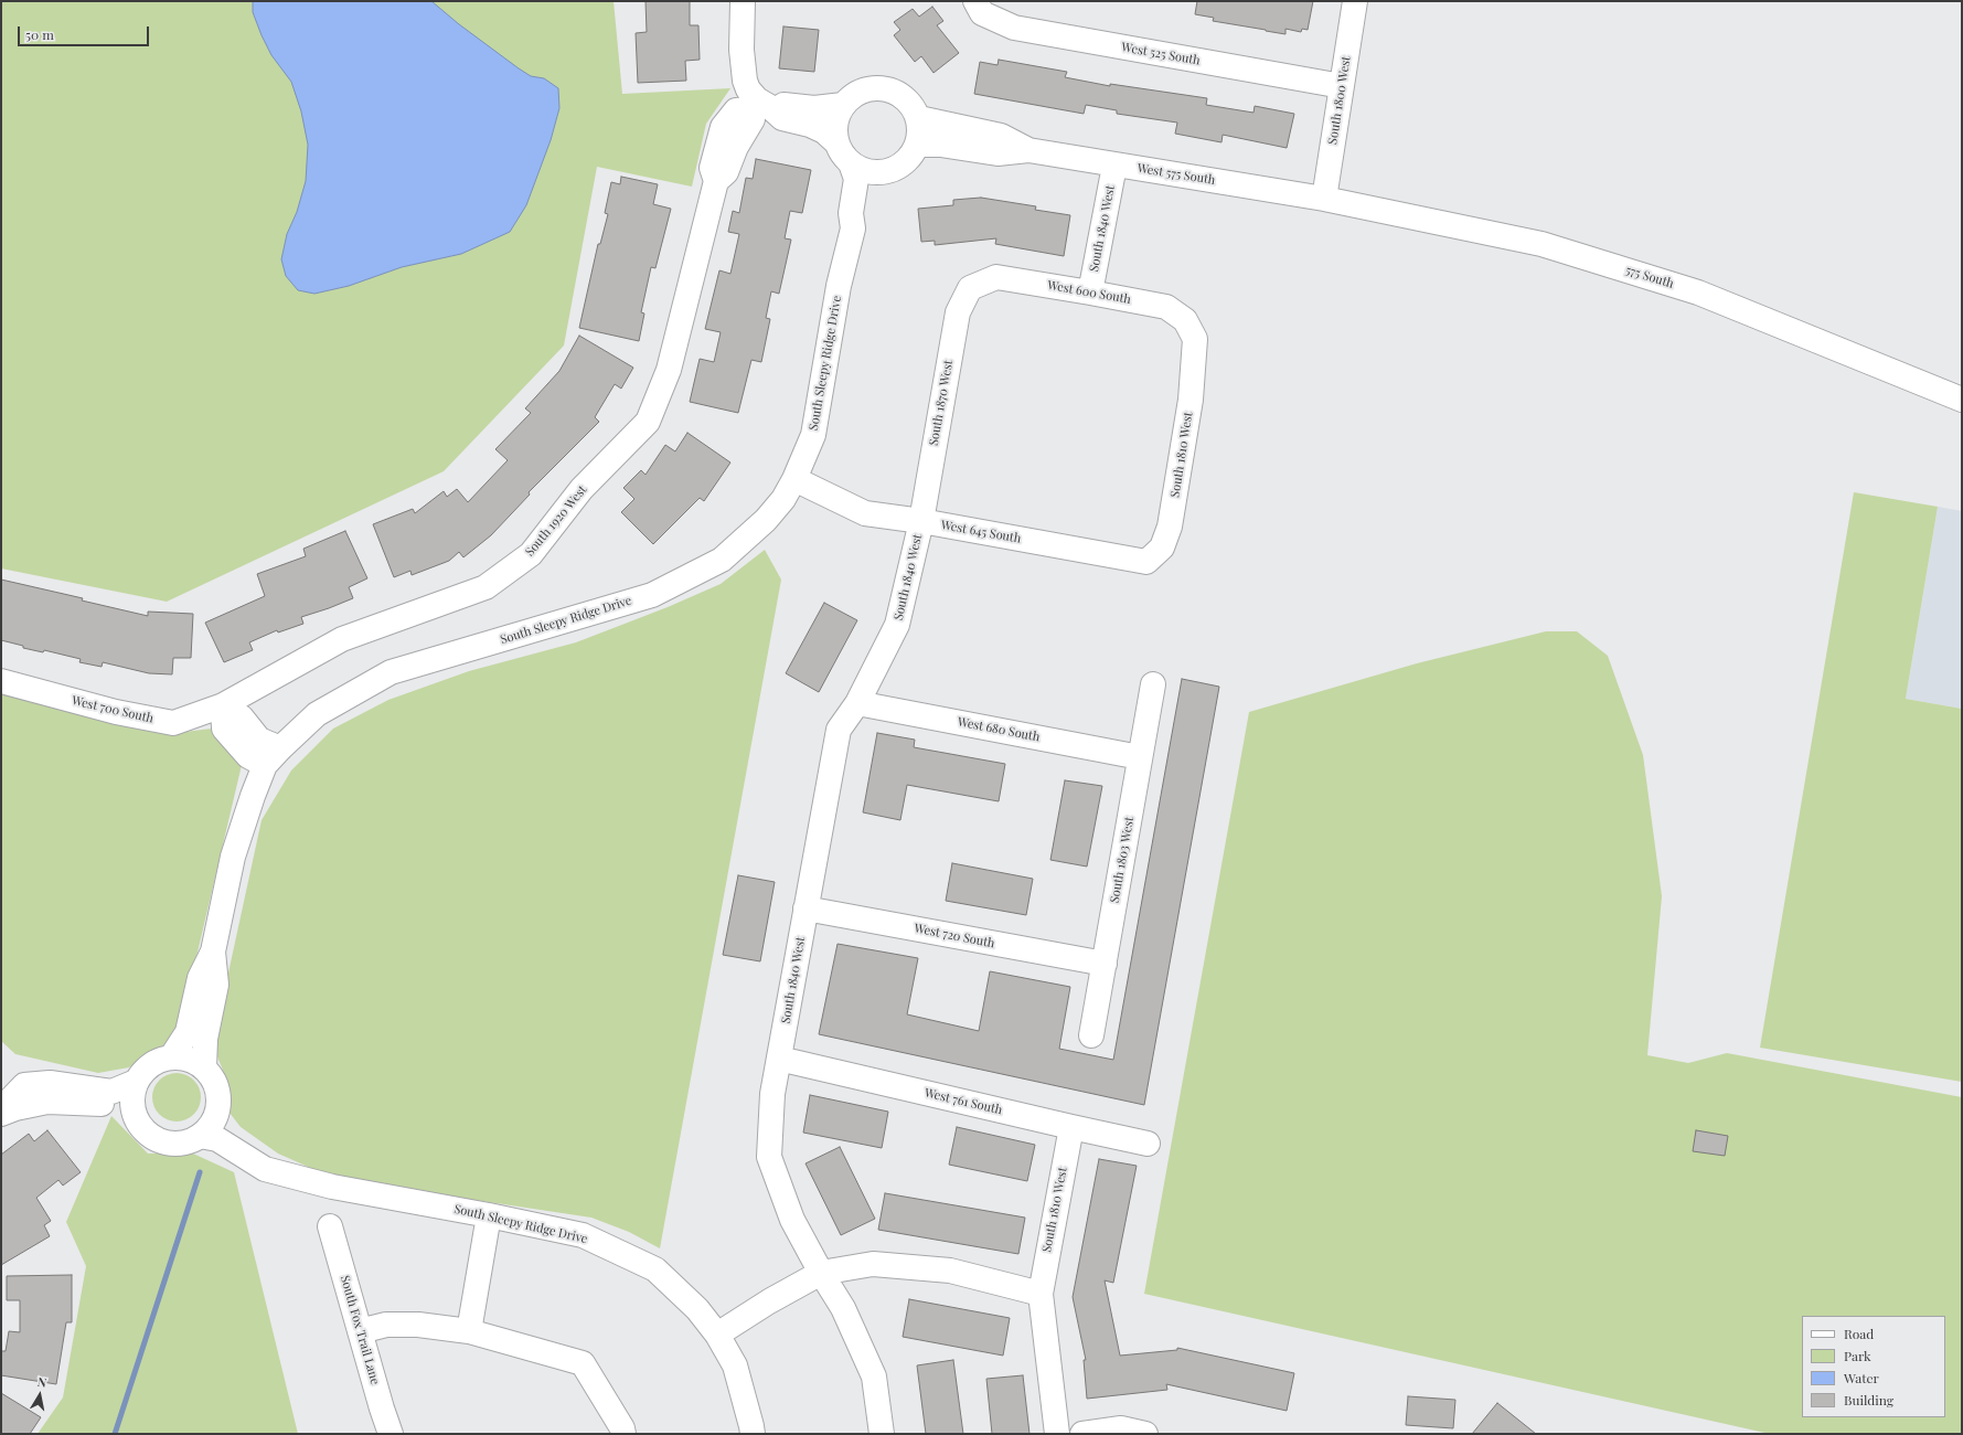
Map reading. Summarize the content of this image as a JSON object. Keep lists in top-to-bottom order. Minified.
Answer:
{"streets":{"street":["West 525 South","South 1800 West","West 575 South","South 1840 West","575 South","West 600 South","South Sleepy Ridge Drive","South 1870 West","South 1810 West","South 1920 West","West 645 South","West 700 South","West 680 South","South 1803 West","West 720 South","West 761 South","South Fox Trail Lane"]},"crossings":[["West 525 South","South 1800 West"],["South 1800 West","West 575 South"],["South 1800 West","575 South"],["West 575 South","South 1840 West"],["West 575 South","575 South"],["West 575 South","South Sleepy Ridge Drive"],["South 1840 West","West 600 South"],["South 1840 West","South 1870 West"],["South 1840 West","West 645 South"],["South 1840 West","West 680 South"],["South 1840 West","West 720 South"],["South 1840 West","West 761 South"],["West 600 South","South 1870 West"],["West 600 South","South 1810 West"],["South Sleepy Ridge Drive","West 645 South"],["South 1870 West","West 645 South"],["South 1810 West","West 645 South"],["South 1810 West","West 761 South"],["South 1920 West","West 700 South"],["West 680 South","South 1803 West"],["South 1803 West","West 720 South"]],"legend":["Road","Park","Water","Building"],"scale_bar":"50 m","north":"top"}
